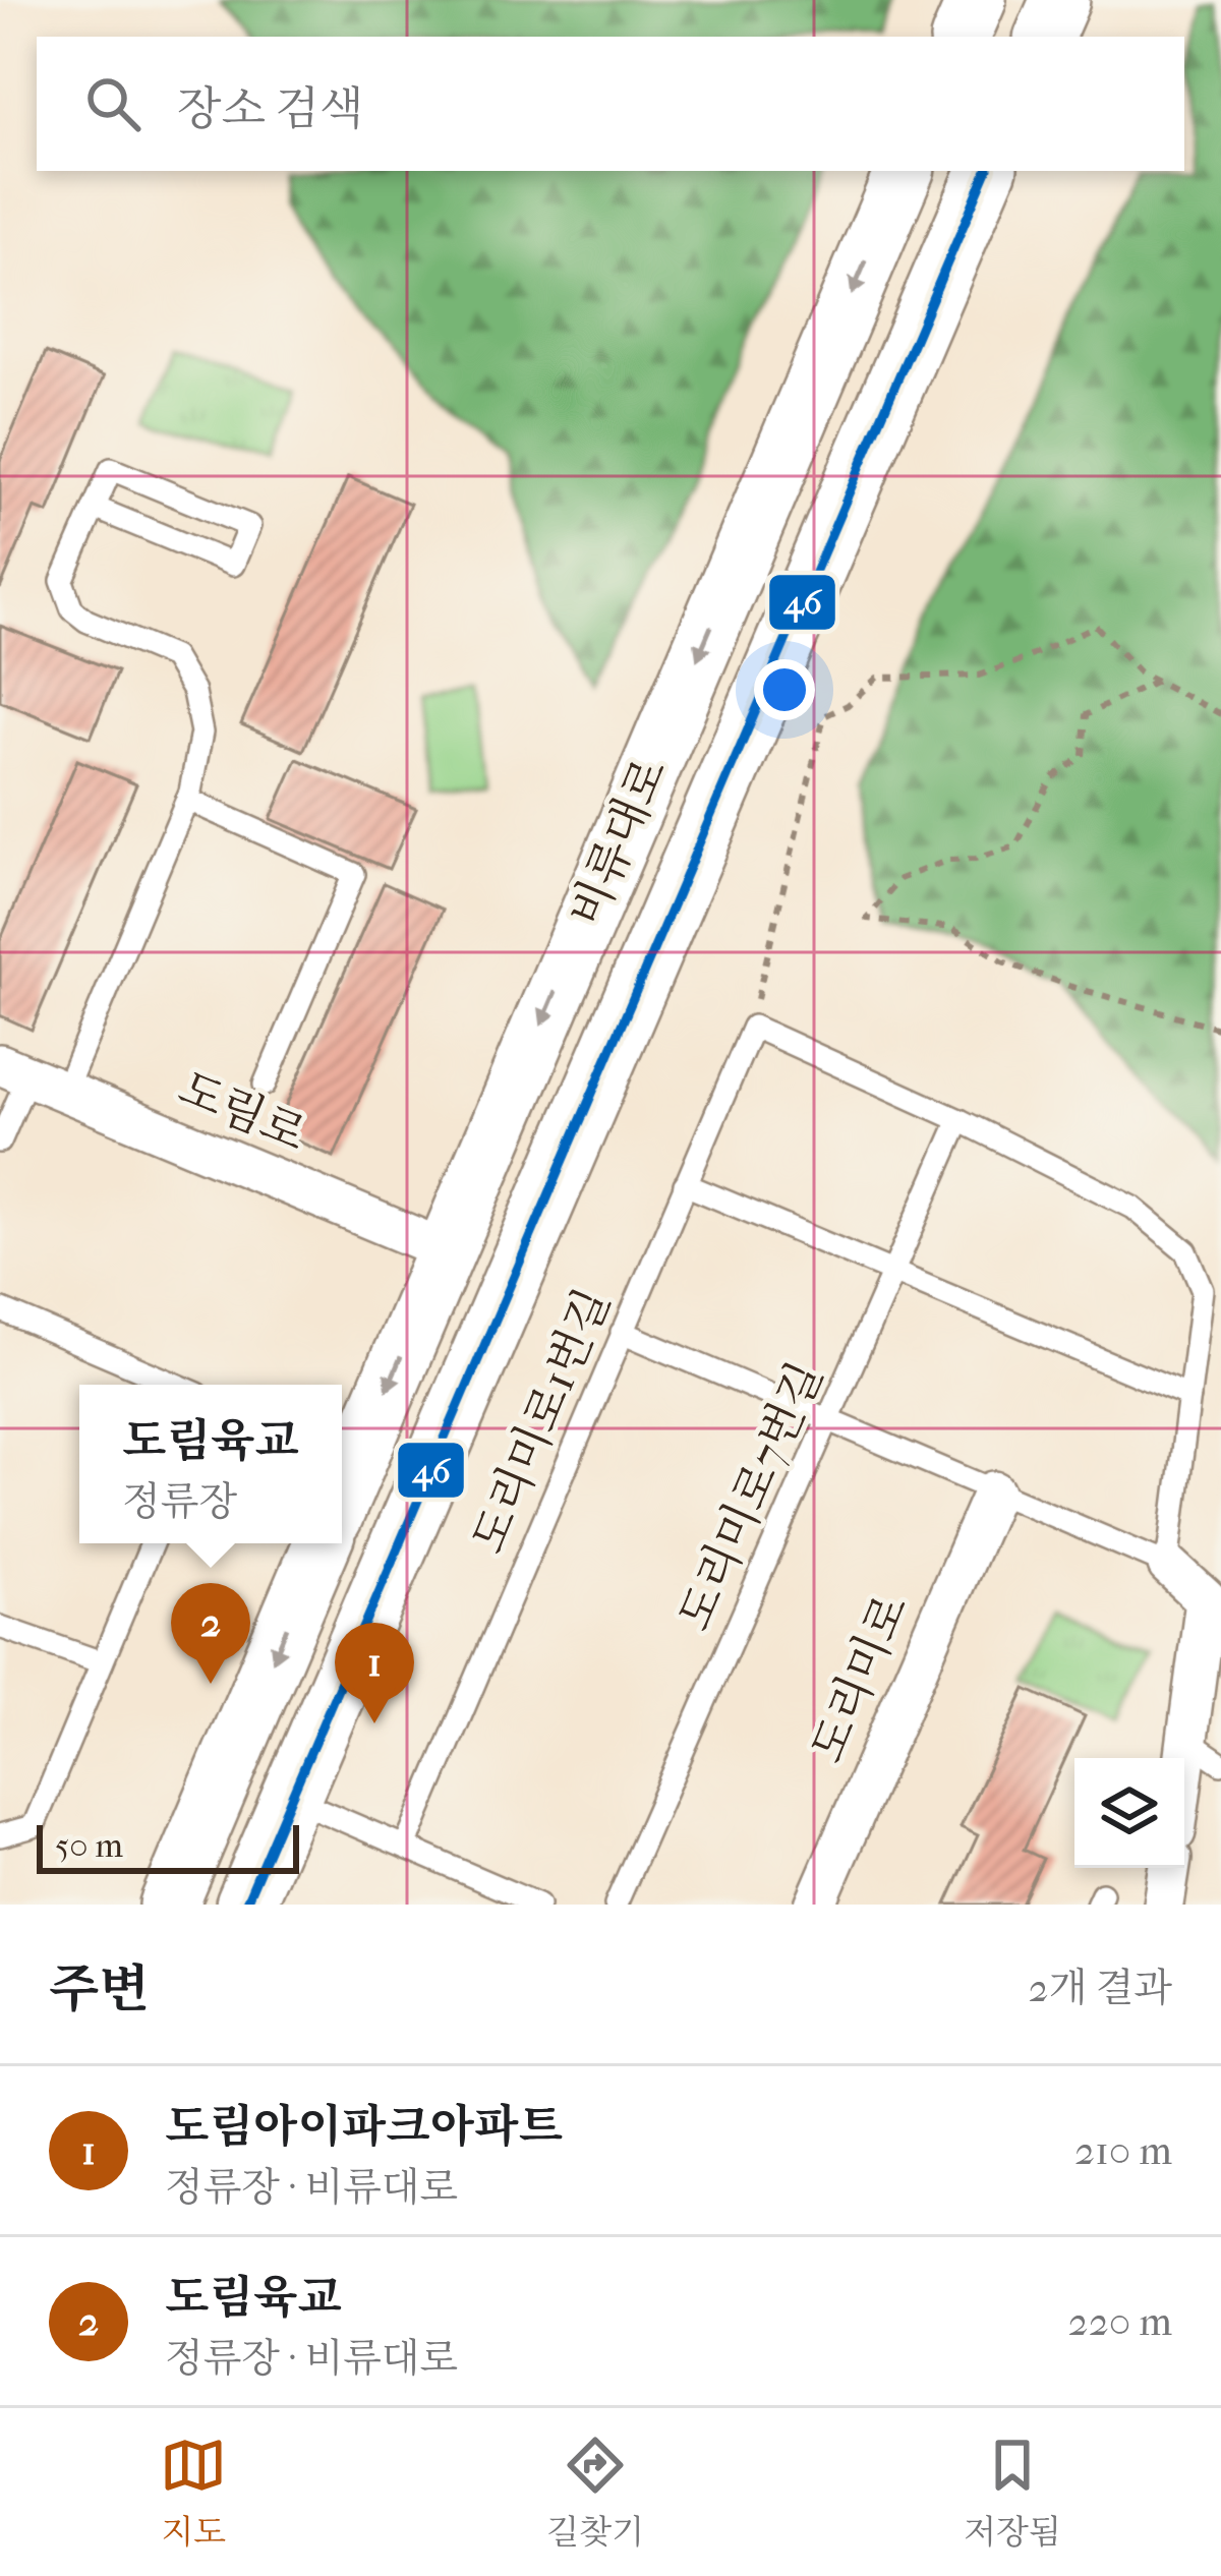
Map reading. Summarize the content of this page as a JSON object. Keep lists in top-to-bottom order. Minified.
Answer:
{"streets":{"main road":["비류대로"],"street":["도림로","도리미로"],"lane":["도리미로1번길","도리미로7번길"]},"crossings":[["비류대로","도림로"]],"lines":["transit line 46"],"scale_bar":"50 m","page":{"search":"장소 검색","popup":["도림육교","정류장"],"pins":["2","1"],"scale":"50 m","heading":["주변","2개 결과"],"list":[{"mark":"1","name":"도림아이파크아파트","note":"정류장 · 비류대로","value":"210 m"},{"mark":"2","name":"도림육교","note":"정류장 · 비류대로","value":"220 m"}],"nav":["지도","길찾기","저장됨"]}}
